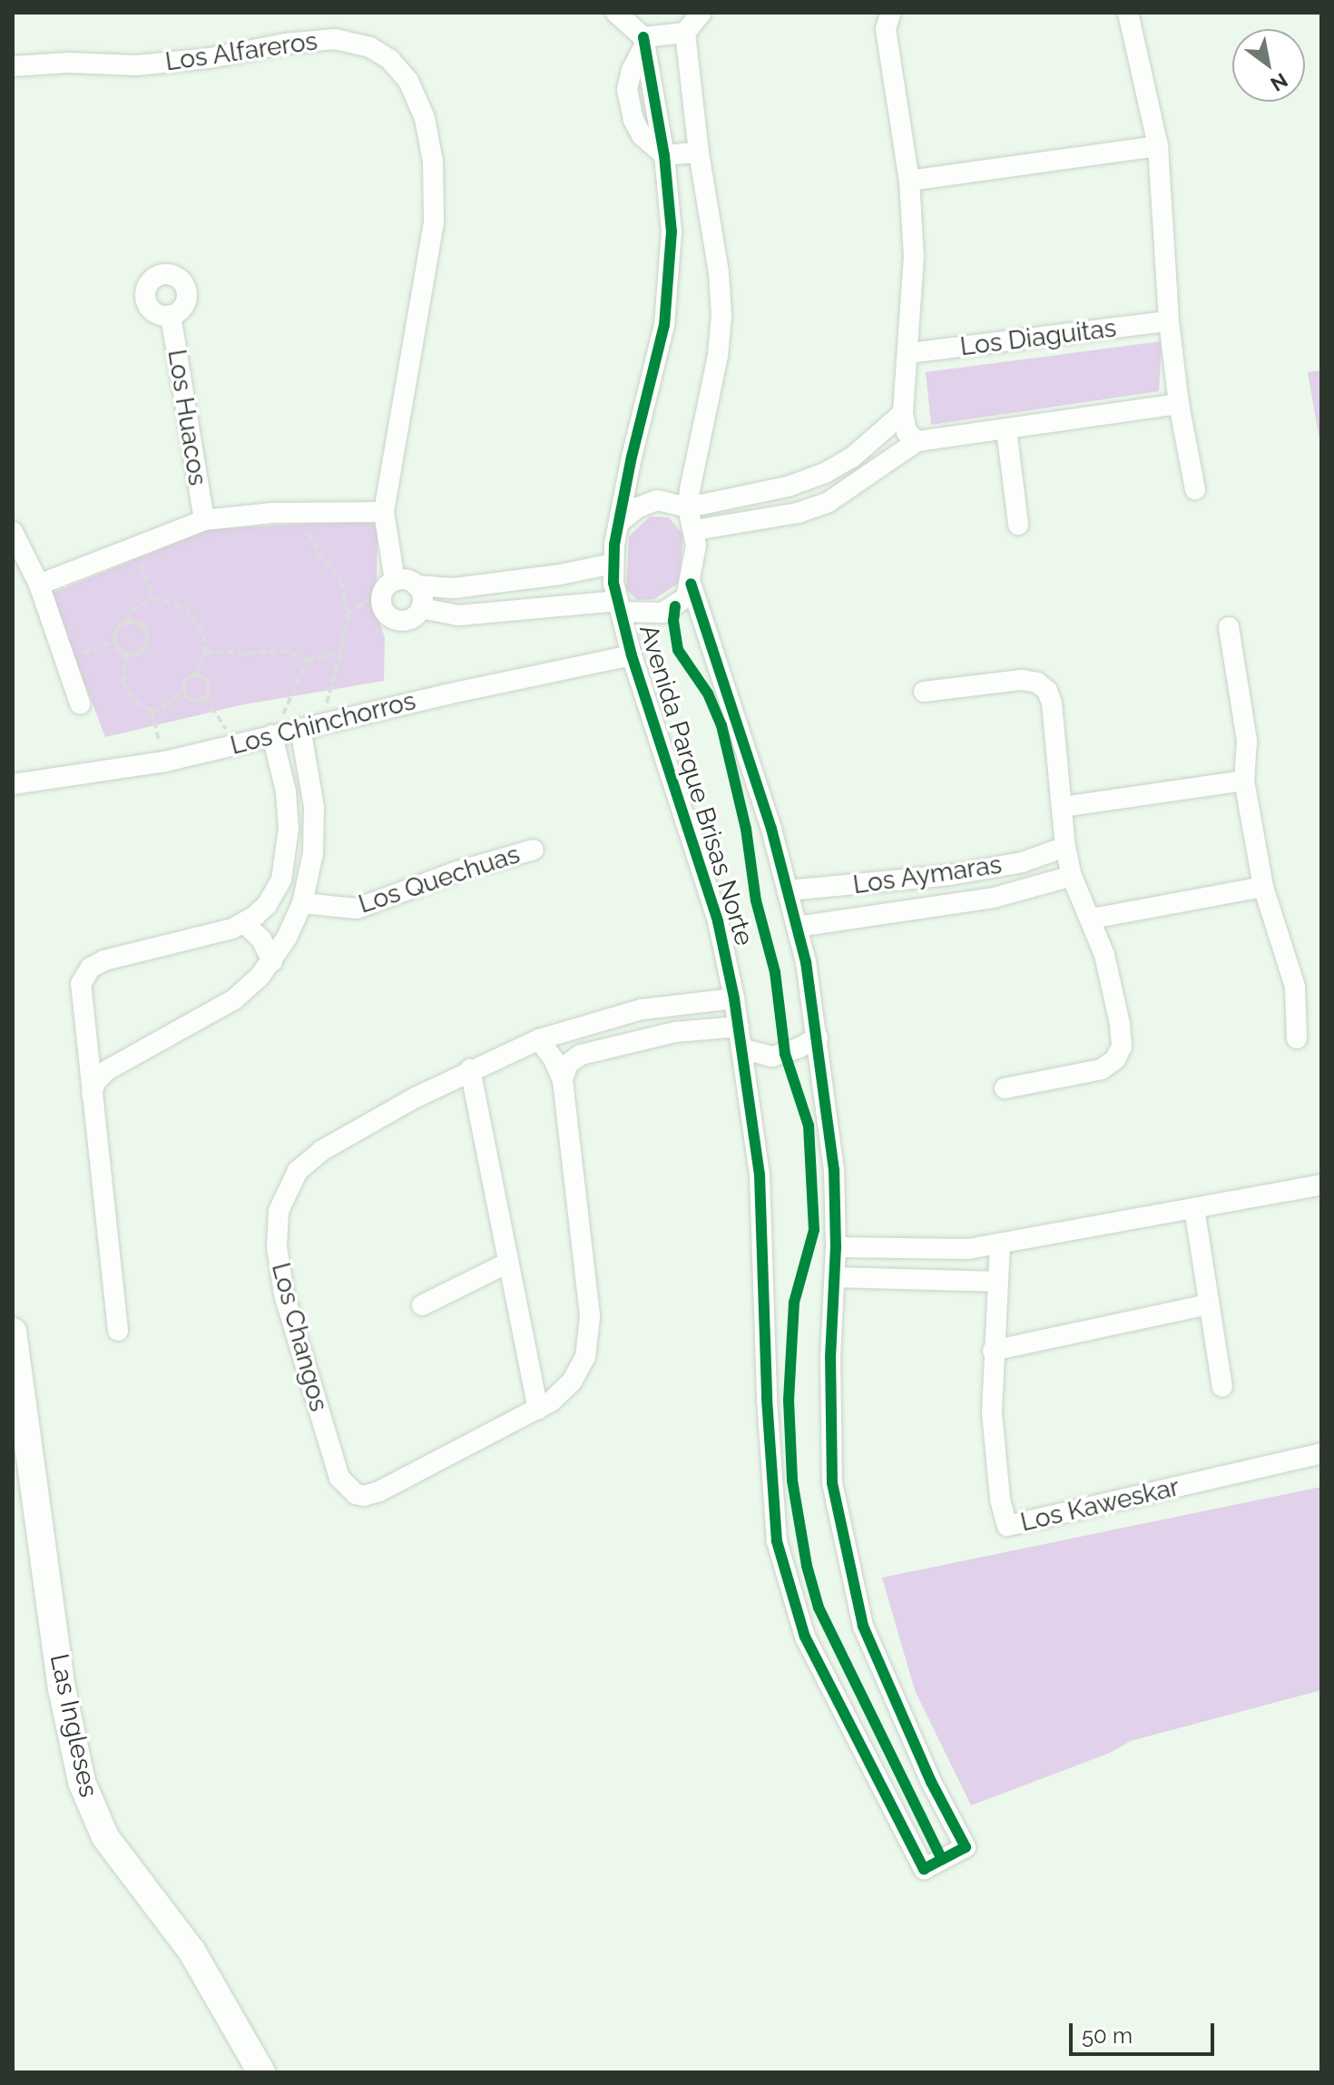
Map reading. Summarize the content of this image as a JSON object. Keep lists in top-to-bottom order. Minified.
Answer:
{"streets":{"street":["Los Alfareros","Los Diaguitas","Los Huacos","Los Chinchorros","Avenida Parque Brisas Norte","Los Aymaras","Los Quechuas","Los Changos","Los Kaweskar","Las Ingleses"]},"crossings":[["Los Chinchorros","Avenida Parque Brisas Norte"],["Avenida Parque Brisas Norte","Los Changos"]],"scale_bar":"50 m","north":"bottom right"}
